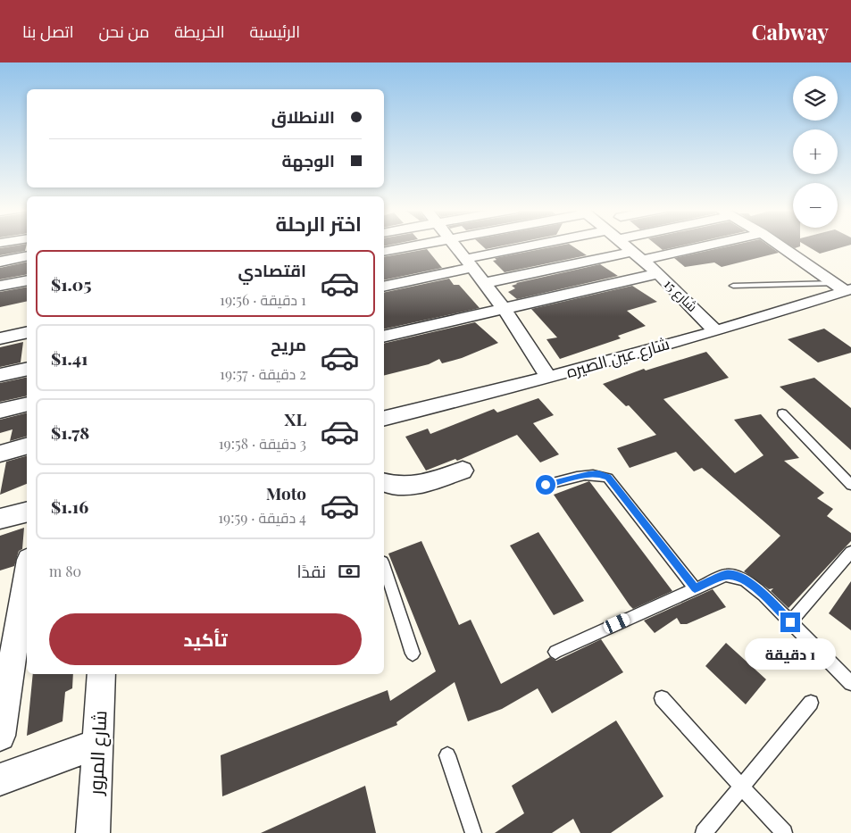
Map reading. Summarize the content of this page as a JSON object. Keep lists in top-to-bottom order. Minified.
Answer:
{"streets":{"street":["شارع 15","شارع عين الصيره","شارع المرور"]},"crossings":[["شارع 15","شارع عين الصيره"]],"page":{"header":"Cabway","nav":["الرئيسية","الخريطة","من نحن","اتصل بنا"],"map_buttons":["+","−"],"banner":["الانطلاق","الوجهة"],"heading":"اختر الرحلة","list":[{"name":"اقتصادي","note":"1 دقيقة · 19:56","value":"$1.05"},{"name":"مريح","note":"2 دقيقة · 19:57","value":"$1.41"},{"name":"XL","note":"3 دقيقة · 19:58","value":"$1.78"},{"name":"Moto","note":"4 دقيقة · 19:59","value":"$1.16"}],"pay":["نقدًا","80 m"],"buttons":"تأكيد","bubble":"1 دقيقة"}}
